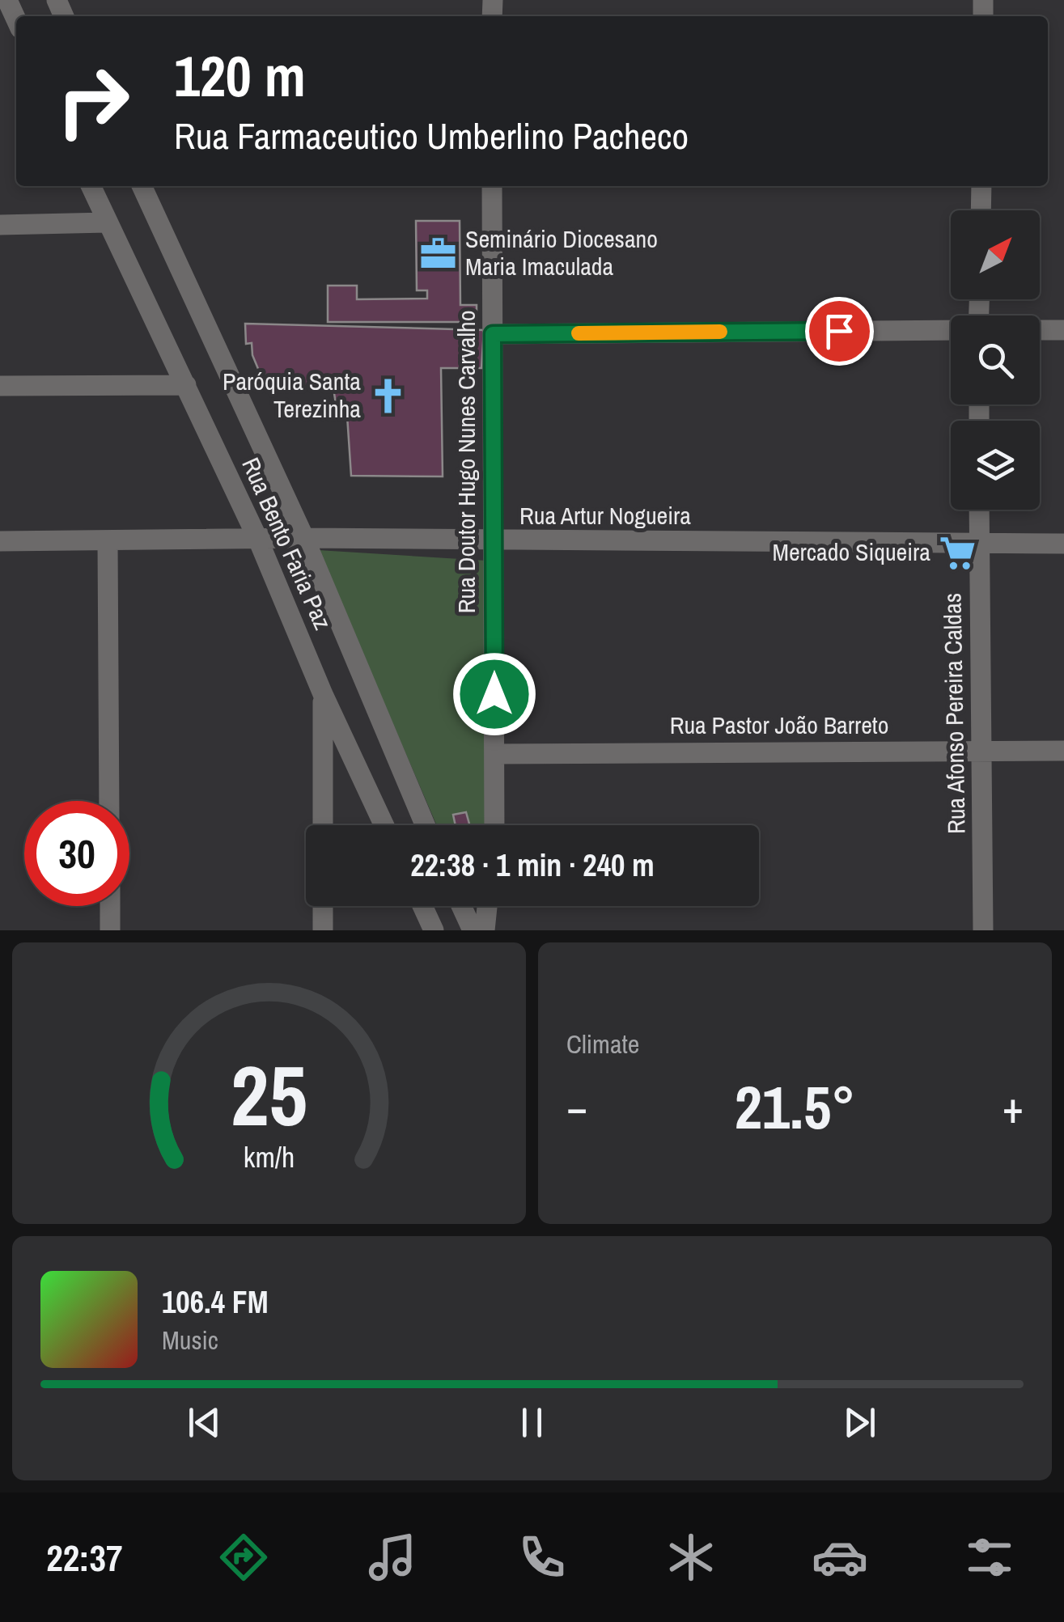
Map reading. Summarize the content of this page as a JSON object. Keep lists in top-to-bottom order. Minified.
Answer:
{"streets":{"street":["Rua Doutor Hugo Nunes Carvalho","Rua Artur Nogueira","Rua Bento Faria Paz","Rua Afonso Pereira Caldas","Rua Pastor João Barreto"]},"crossings":[["Rua Doutor Hugo Nunes Carvalho","Rua Artur Nogueira"],["Rua Doutor Hugo Nunes Carvalho","Rua Pastor João Barreto"],["Rua Artur Nogueira","Rua Bento Faria Paz"],["Rua Artur Nogueira","Rua Afonso Pereira Caldas"],["Rua Afonso Pereira Caldas","Rua Pastor João Barreto"]],"places":{"office":["Seminário Diocesano Maria Imaculada"],"church":["Paróquia Santa Terezinha"],"supermarket":["Mercado Siqueira"]},"north":"top right","page":{"turn":["120 m","Rua Farmaceutico Umberlino Pacheco"],"limit":"30","trip":"22:38 · 1 min · 240 m","tile":"Climate","heat":["−","21.5°","+"],"song":["106.4 FM","Music"],"tabs":"22:37","gauge":["25","km/h"]}}
